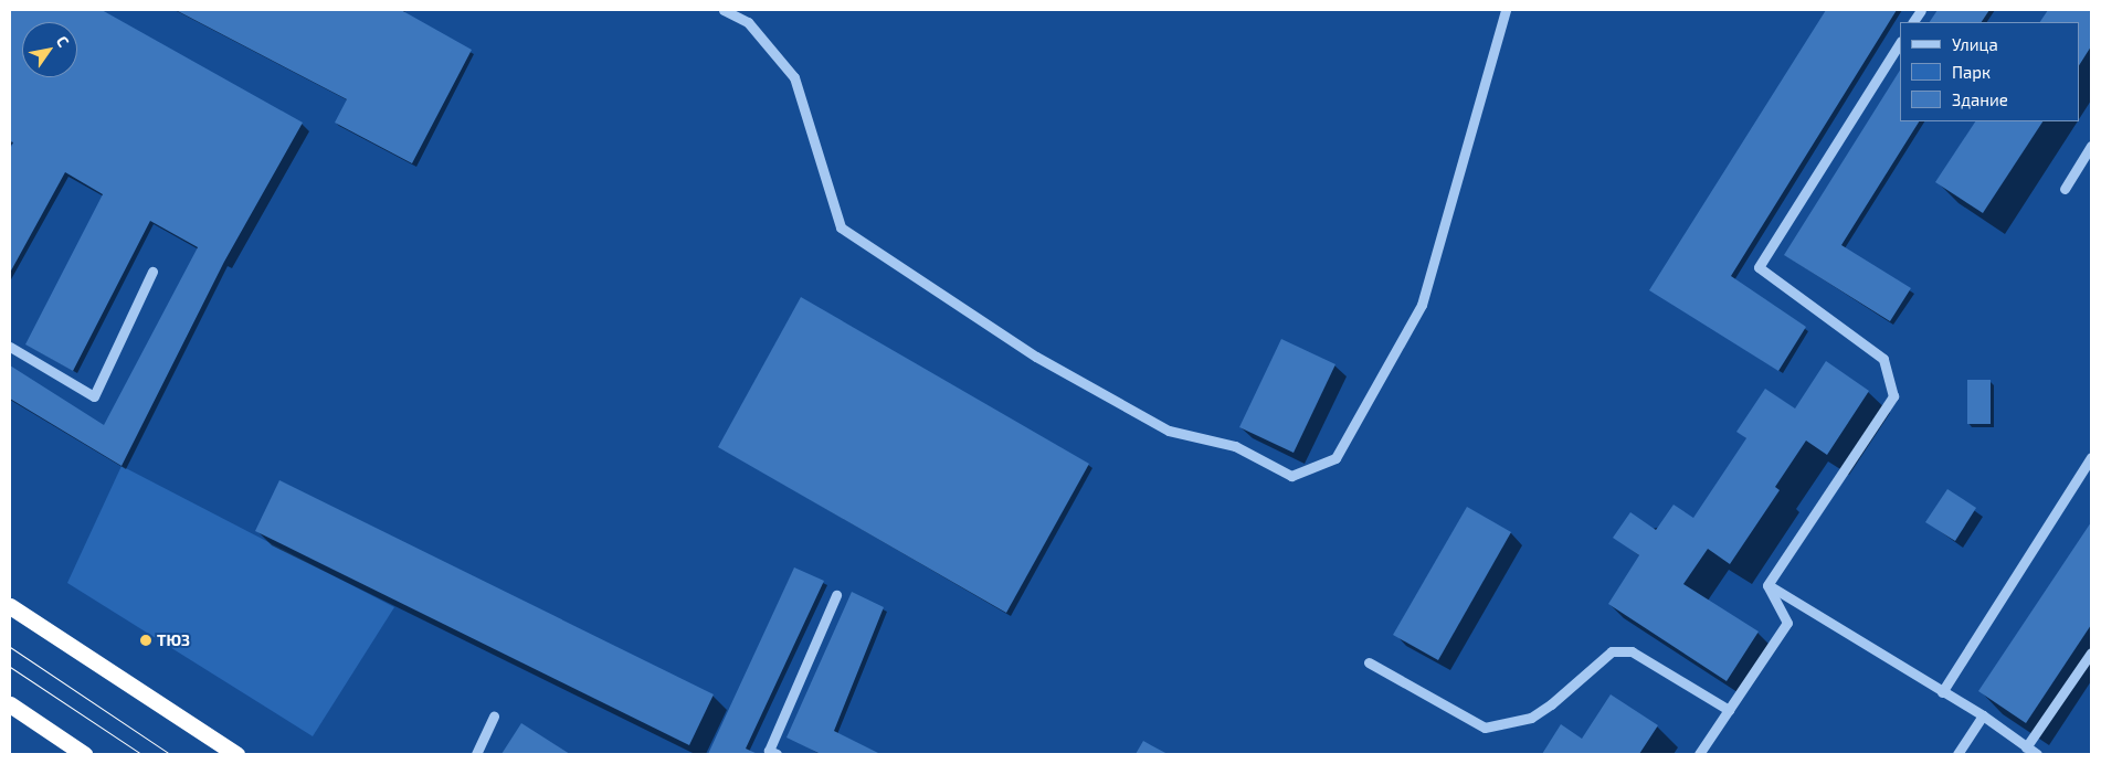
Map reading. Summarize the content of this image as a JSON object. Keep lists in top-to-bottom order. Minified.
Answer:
{"places":["ТЮЗ"],"legend":["Улица","Парк","Здание"],"north":"top right"}
